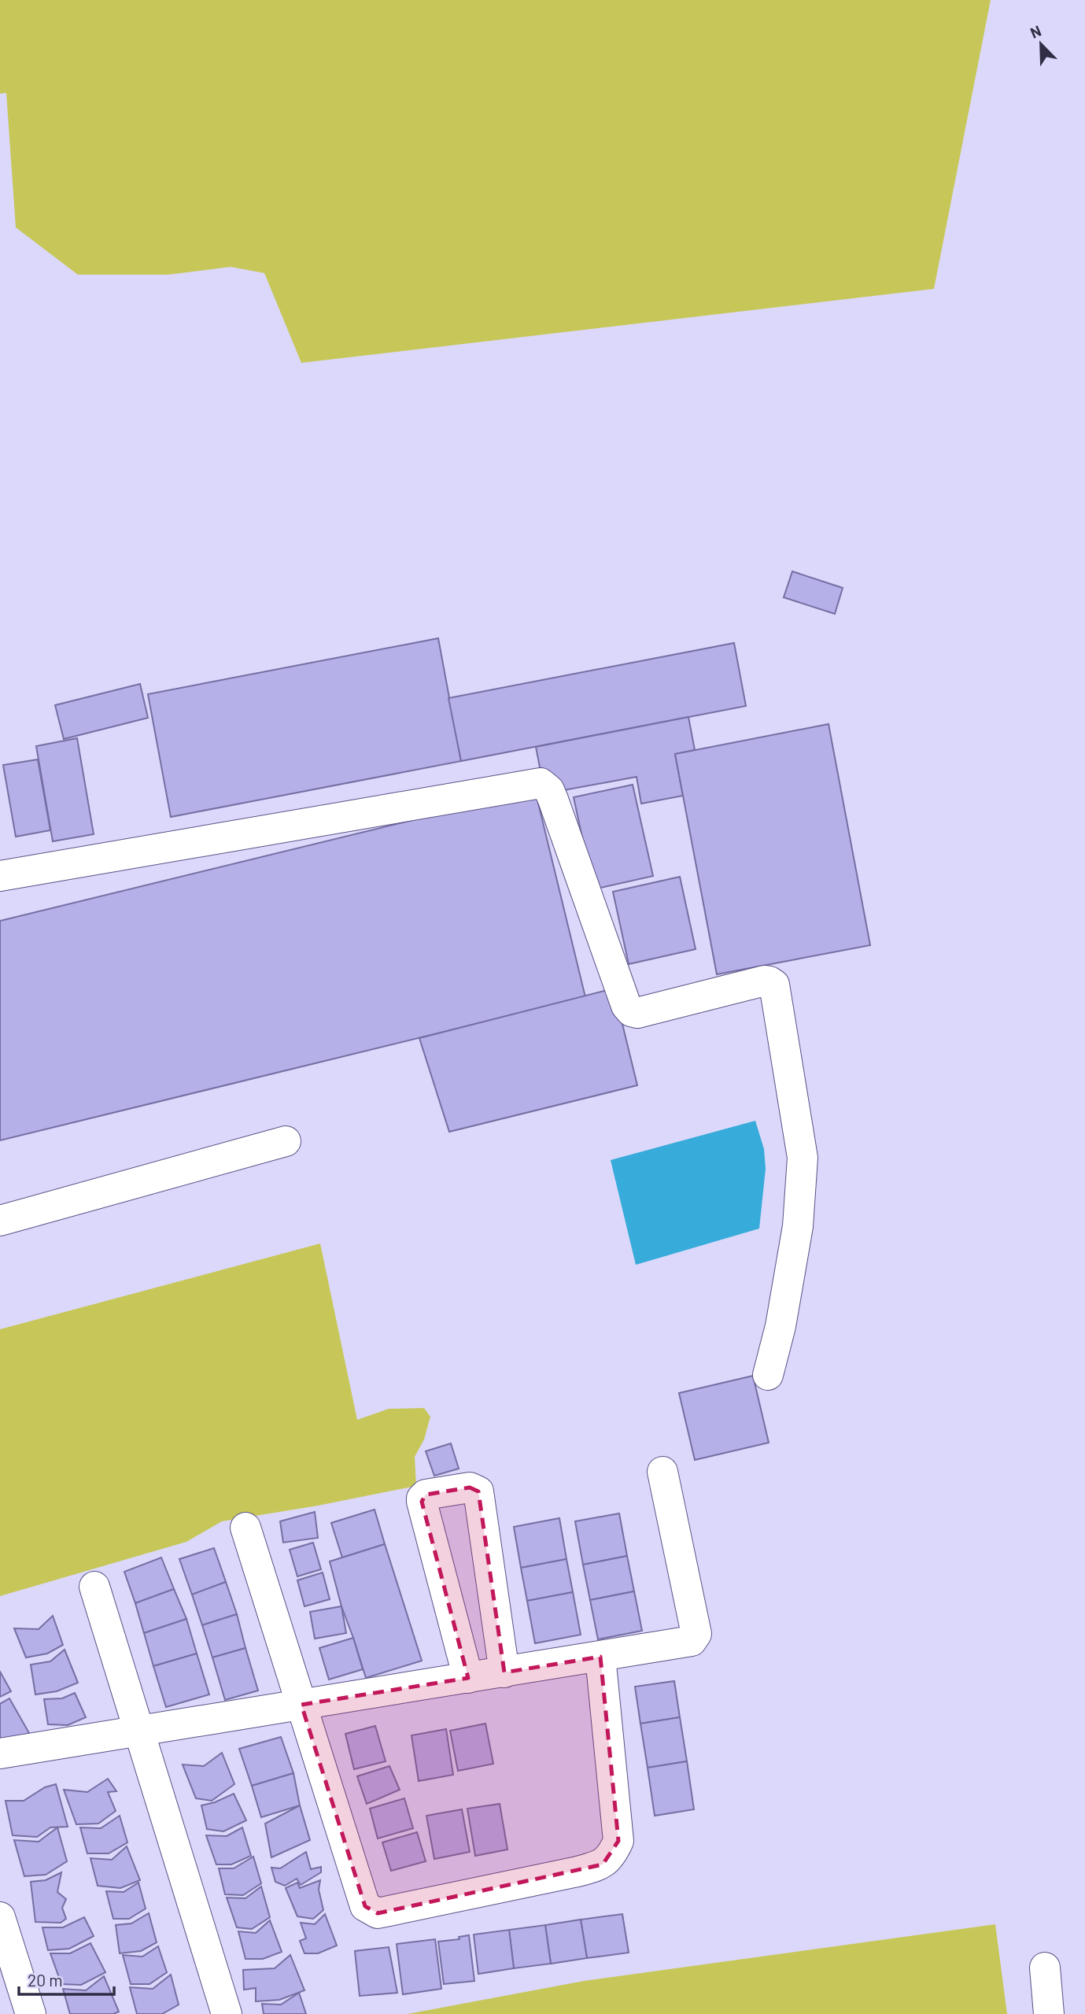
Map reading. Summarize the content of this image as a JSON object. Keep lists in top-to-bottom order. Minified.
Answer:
{"scale_bar":"20 m","north":"top left"}
